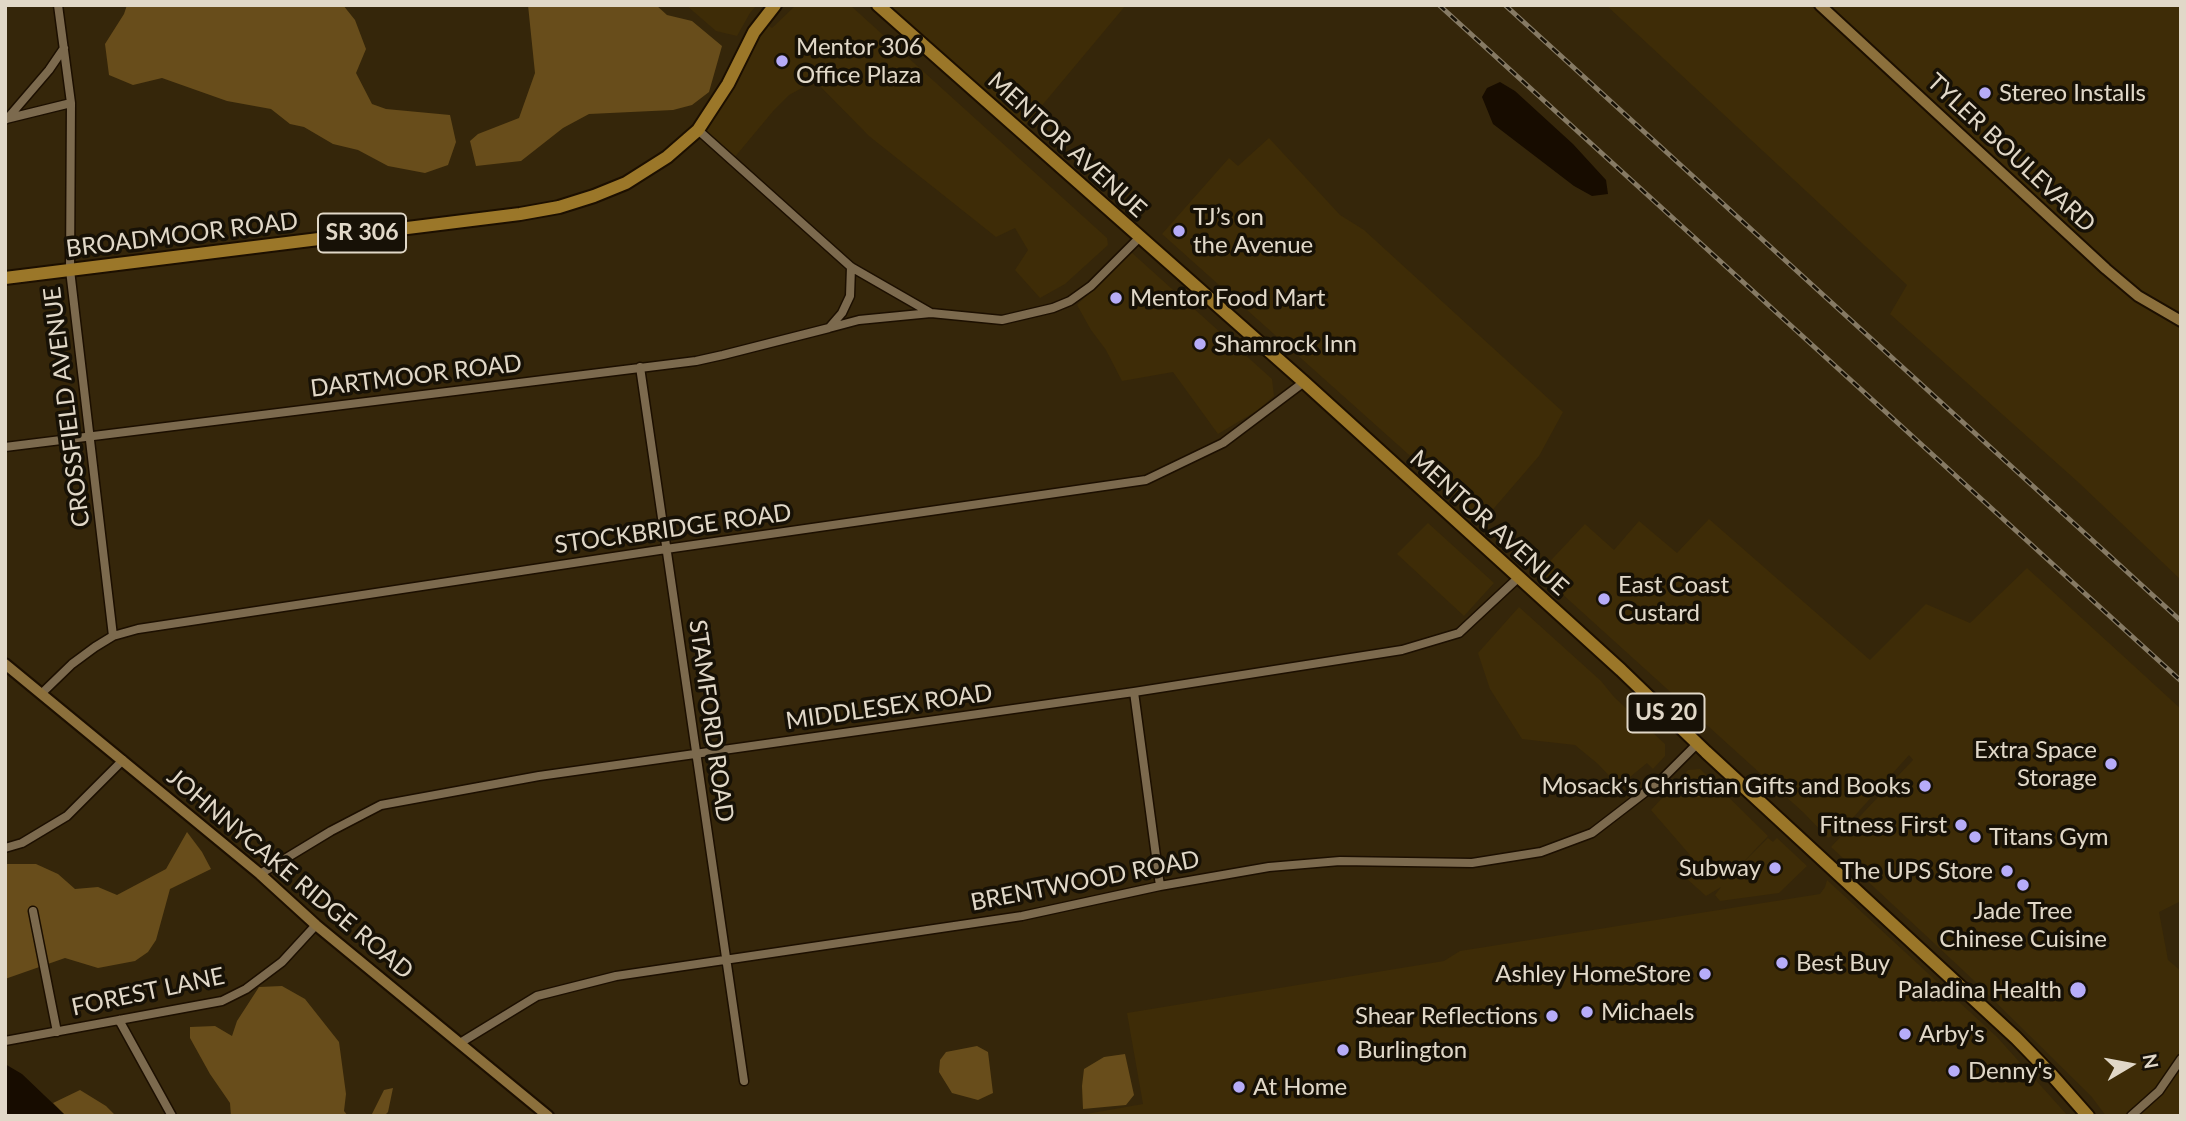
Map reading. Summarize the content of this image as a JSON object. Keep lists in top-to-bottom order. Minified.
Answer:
{"streets":{"main road":["MENTOR AVENUE","TYLER BOULEVARD","SR 306","BROADMOOR ROAD","US 20","JOHNNYCAKE RIDGE ROAD"],"street":["DARTMOOR ROAD","CROSSFIELD AVENUE","STOCKBRIDGE ROAD","MIDDLESEX ROAD","STAMFORD ROAD","BRENTWOOD ROAD","FOREST LANE"]},"crossings":[["MENTOR AVENUE","DARTMOOR ROAD"],["MENTOR AVENUE","STOCKBRIDGE ROAD"],["MENTOR AVENUE","MIDDLESEX ROAD"],["MENTOR AVENUE","BRENTWOOD ROAD"],["BROADMOOR ROAD","CROSSFIELD AVENUE"],["DARTMOOR ROAD","CROSSFIELD AVENUE"],["DARTMOOR ROAD","STAMFORD ROAD"],["CROSSFIELD AVENUE","STOCKBRIDGE ROAD"],["STOCKBRIDGE ROAD","STAMFORD ROAD"],["STOCKBRIDGE ROAD","JOHNNYCAKE RIDGE ROAD"],["MIDDLESEX ROAD","STAMFORD ROAD"],["MIDDLESEX ROAD","JOHNNYCAKE RIDGE ROAD"],["STAMFORD ROAD","BRENTWOOD ROAD"],["JOHNNYCAKE RIDGE ROAD","BRENTWOOD ROAD"],["JOHNNYCAKE RIDGE ROAD","FOREST LANE"]],"places":["Mentor 306 Office Plaza","Stereo Installs","TJ’s on the Avenue","Mentor Food Mart","Shamrock Inn","East Coast Custard","Extra Space Storage","Mosack's Christian Gifts and Books","Fitness First","Titans Gym","Subway","The UPS Store","Jade Tree Chinese Cuisine","Best Buy","Ashley HomeStore","Paladina Health","Michaels","Shear Reflections","Arby's","Burlington","Denny's","At Home"],"north":"right"}
